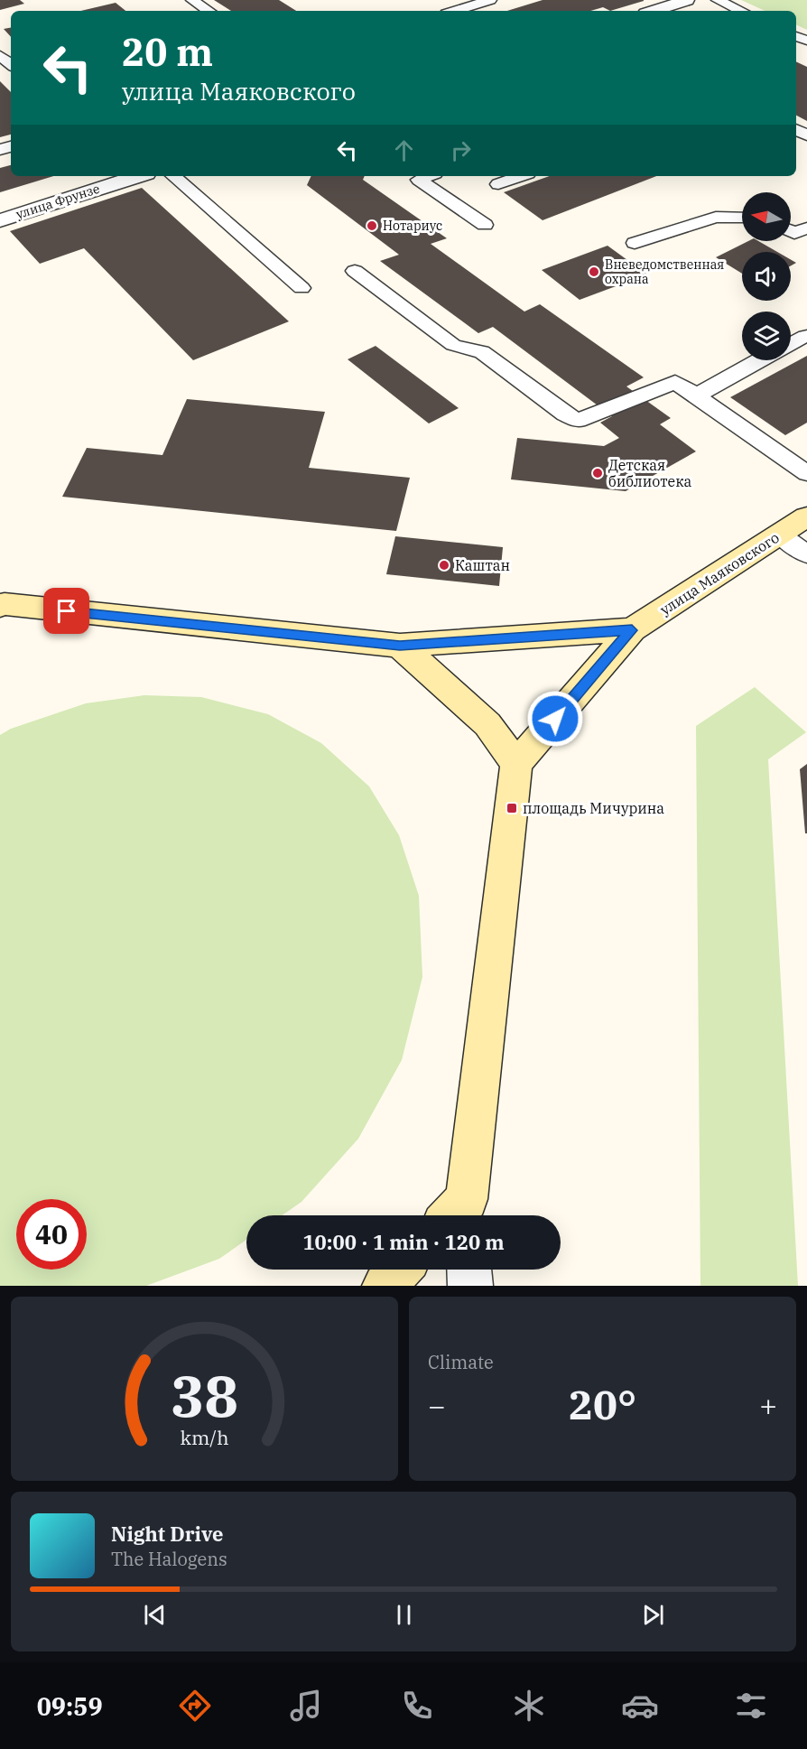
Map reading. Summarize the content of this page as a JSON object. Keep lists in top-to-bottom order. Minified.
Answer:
{"streets":{"street":["улица Фрунзе","улица Маяковского"]},"places":{"other":["Нотариус","Вневедомственная охрана","Детская библиотека","Каштан"],"transit":["площадь Мичурина"]},"north":"left","page":{"turn":["20 m","улица Маяковского"],"limit":"40","trip":"10:00 · 1 min · 120 m","tile":"Climate","heat":["−","20°","+"],"song":["Night Drive","The Halogens"],"tabs":"09:59","gauge":["38","km/h"]}}
